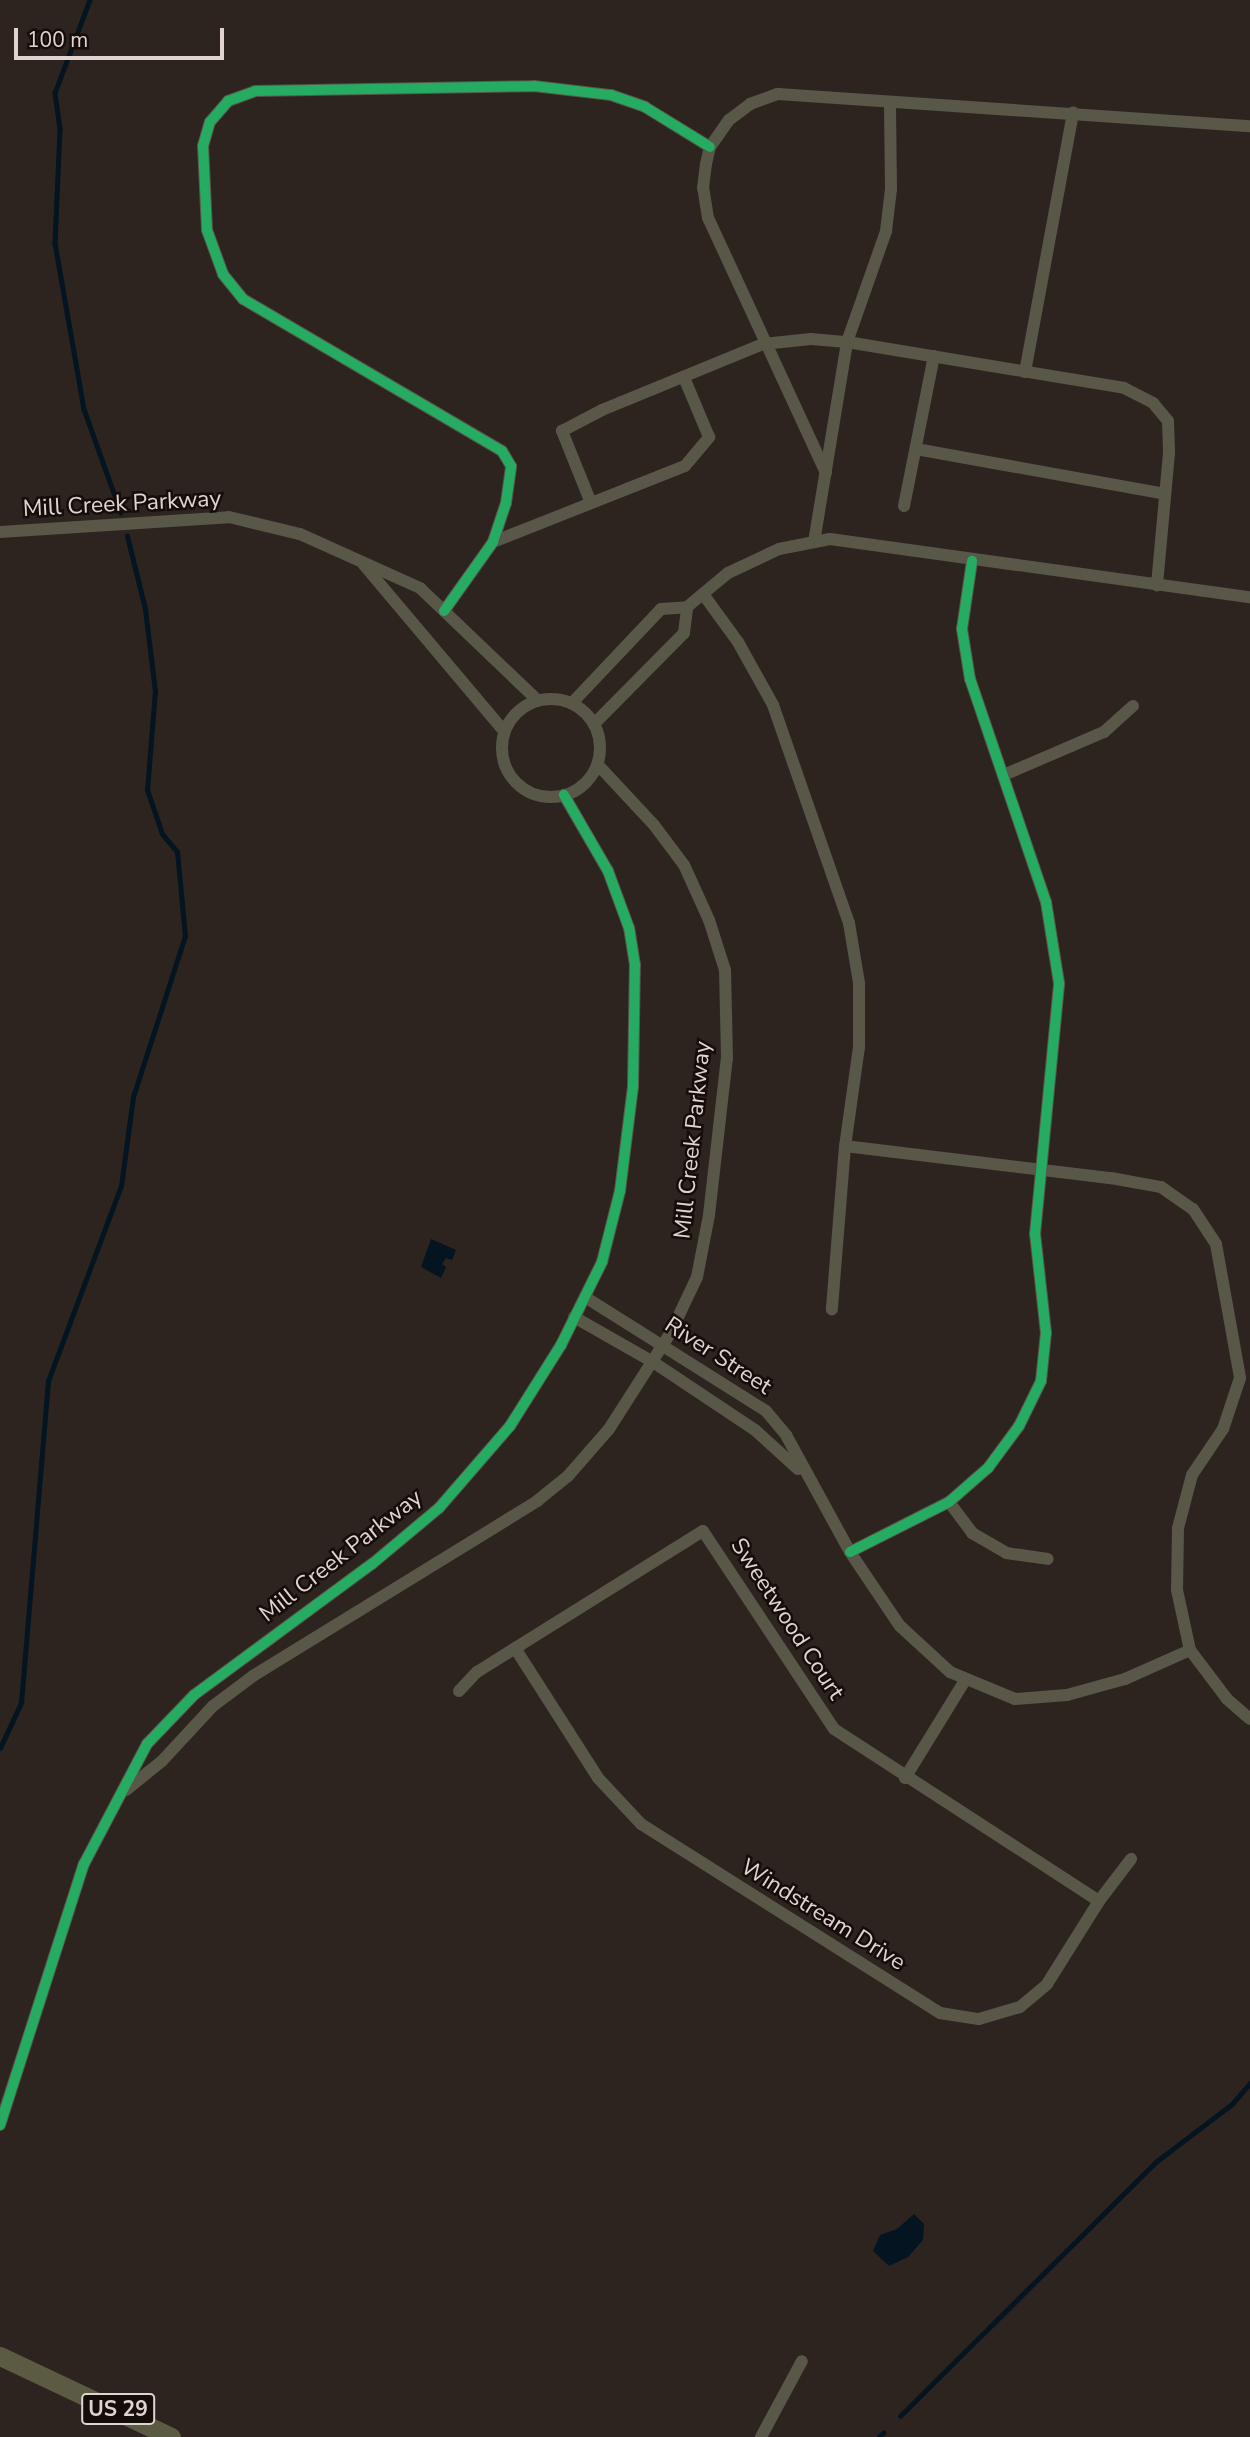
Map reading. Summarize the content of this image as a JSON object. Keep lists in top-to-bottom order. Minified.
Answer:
{"streets":{"main road":["US 29"],"street":["Mill Creek Parkway","River Street","Sweetwood Court","Windstream Drive"]},"crossings":[["Mill Creek Parkway","River Street"],["Sweetwood Court","Windstream Drive"]],"scale_bar":"100 m"}
